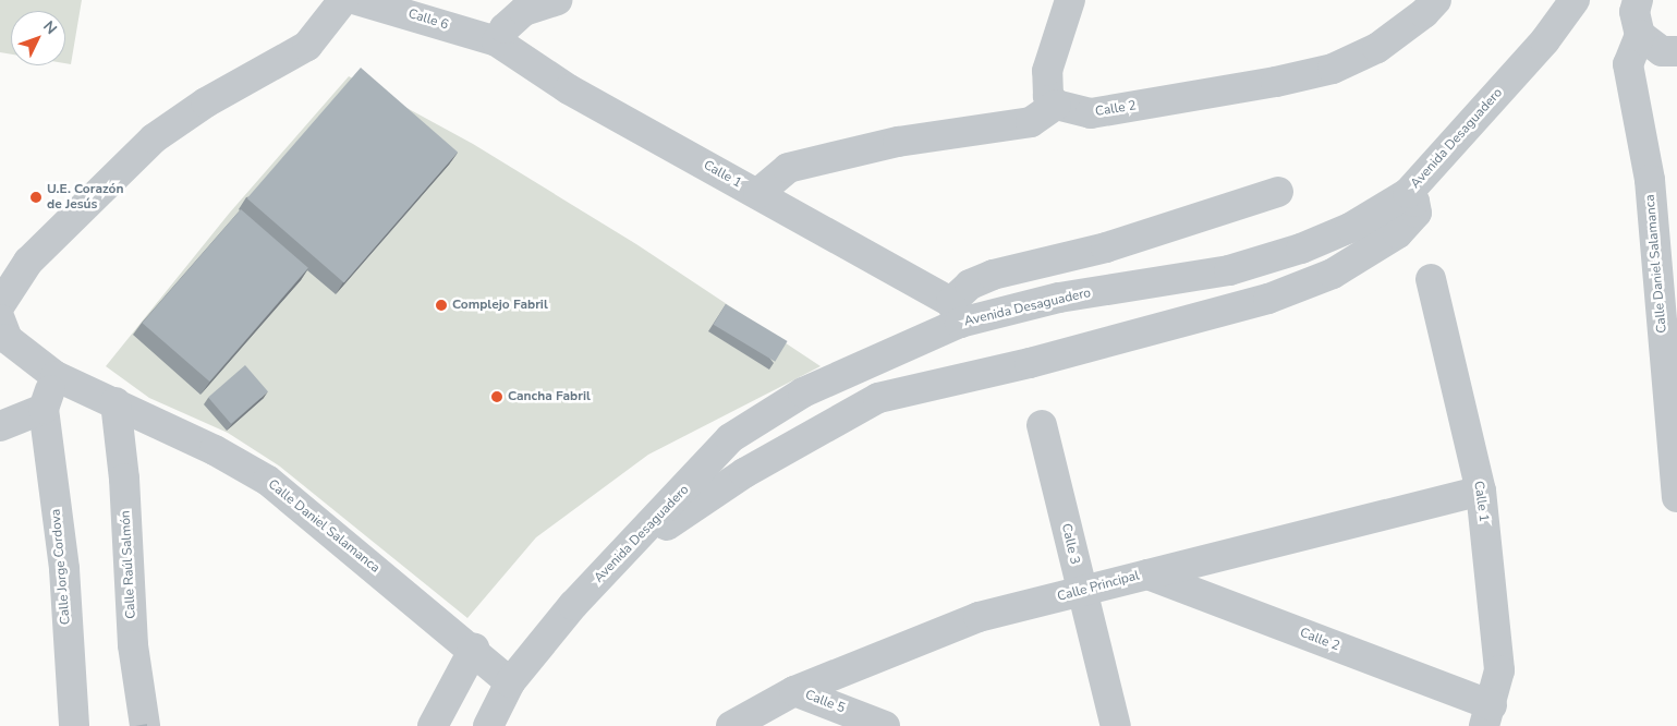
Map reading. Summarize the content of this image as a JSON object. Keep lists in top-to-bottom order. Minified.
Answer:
{"streets":{"street":["Calle 6","Calle 2","Avenida Desaguadero","Calle 1","Calle Daniel Salamanca","Calle 3","Calle Raúl Salmón","Calle Jorge Cordova","Calle Principal","Calle 5"]},"crossings":[["Calle 6","Calle 1"],["Calle 2","Calle 1"],["Calle 2","Calle Principal"],["Avenida Desaguadero","Calle 1"],["Avenida Desaguadero","Calle Daniel Salamanca"],["Calle 1","Calle Principal"],["Calle Daniel Salamanca","Calle Raúl Salmón"],["Calle 3","Calle Principal"],["Calle Principal","Calle 5"]],"places":["U.E. Corazón de Jesús","Complejo Fabril","Cancha Fabril"],"north":"top right"}
